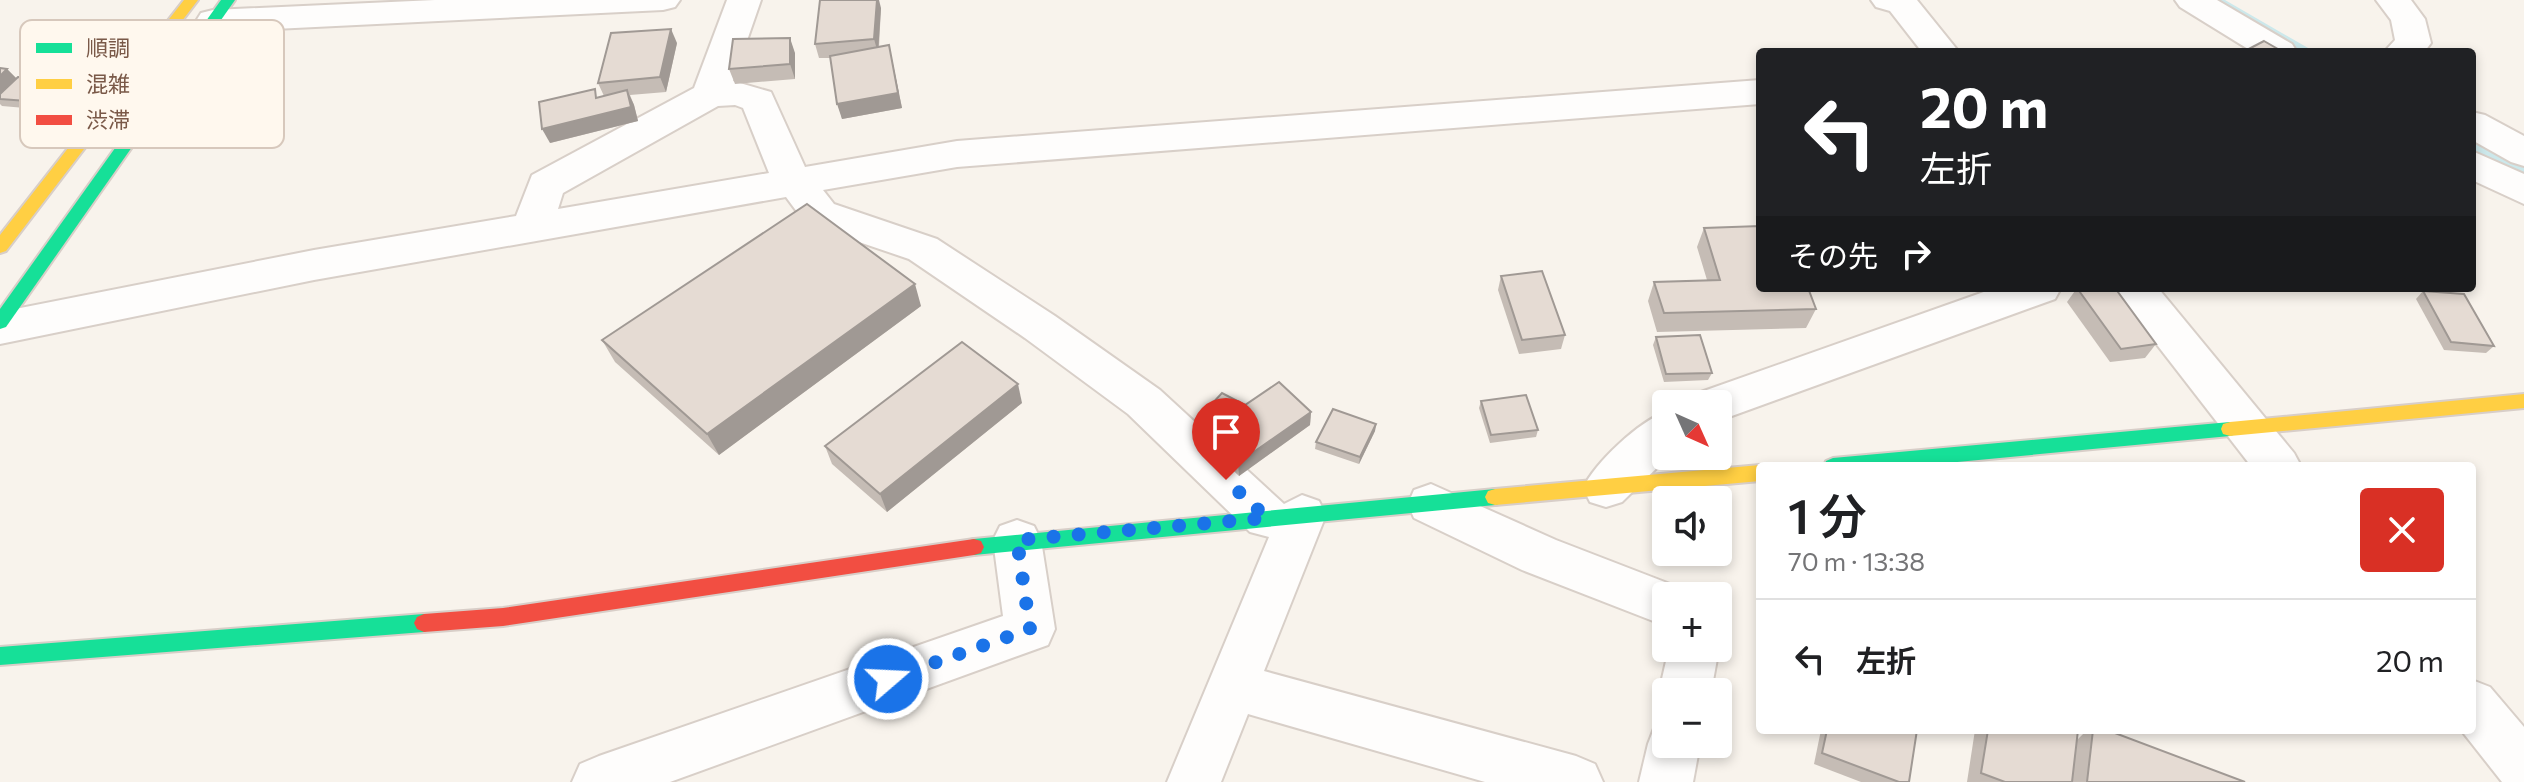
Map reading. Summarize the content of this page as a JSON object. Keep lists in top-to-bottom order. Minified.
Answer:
{"legend":["順調","混雑","渋滞"],"north":"bottom right","page":{"turn":["20 m","左折"],"then":"その先","map_buttons":["+","−"],"heading":["1 分","70 m · 13:38"],"list":[{"name":"左折","value":"20 m"}]}}
